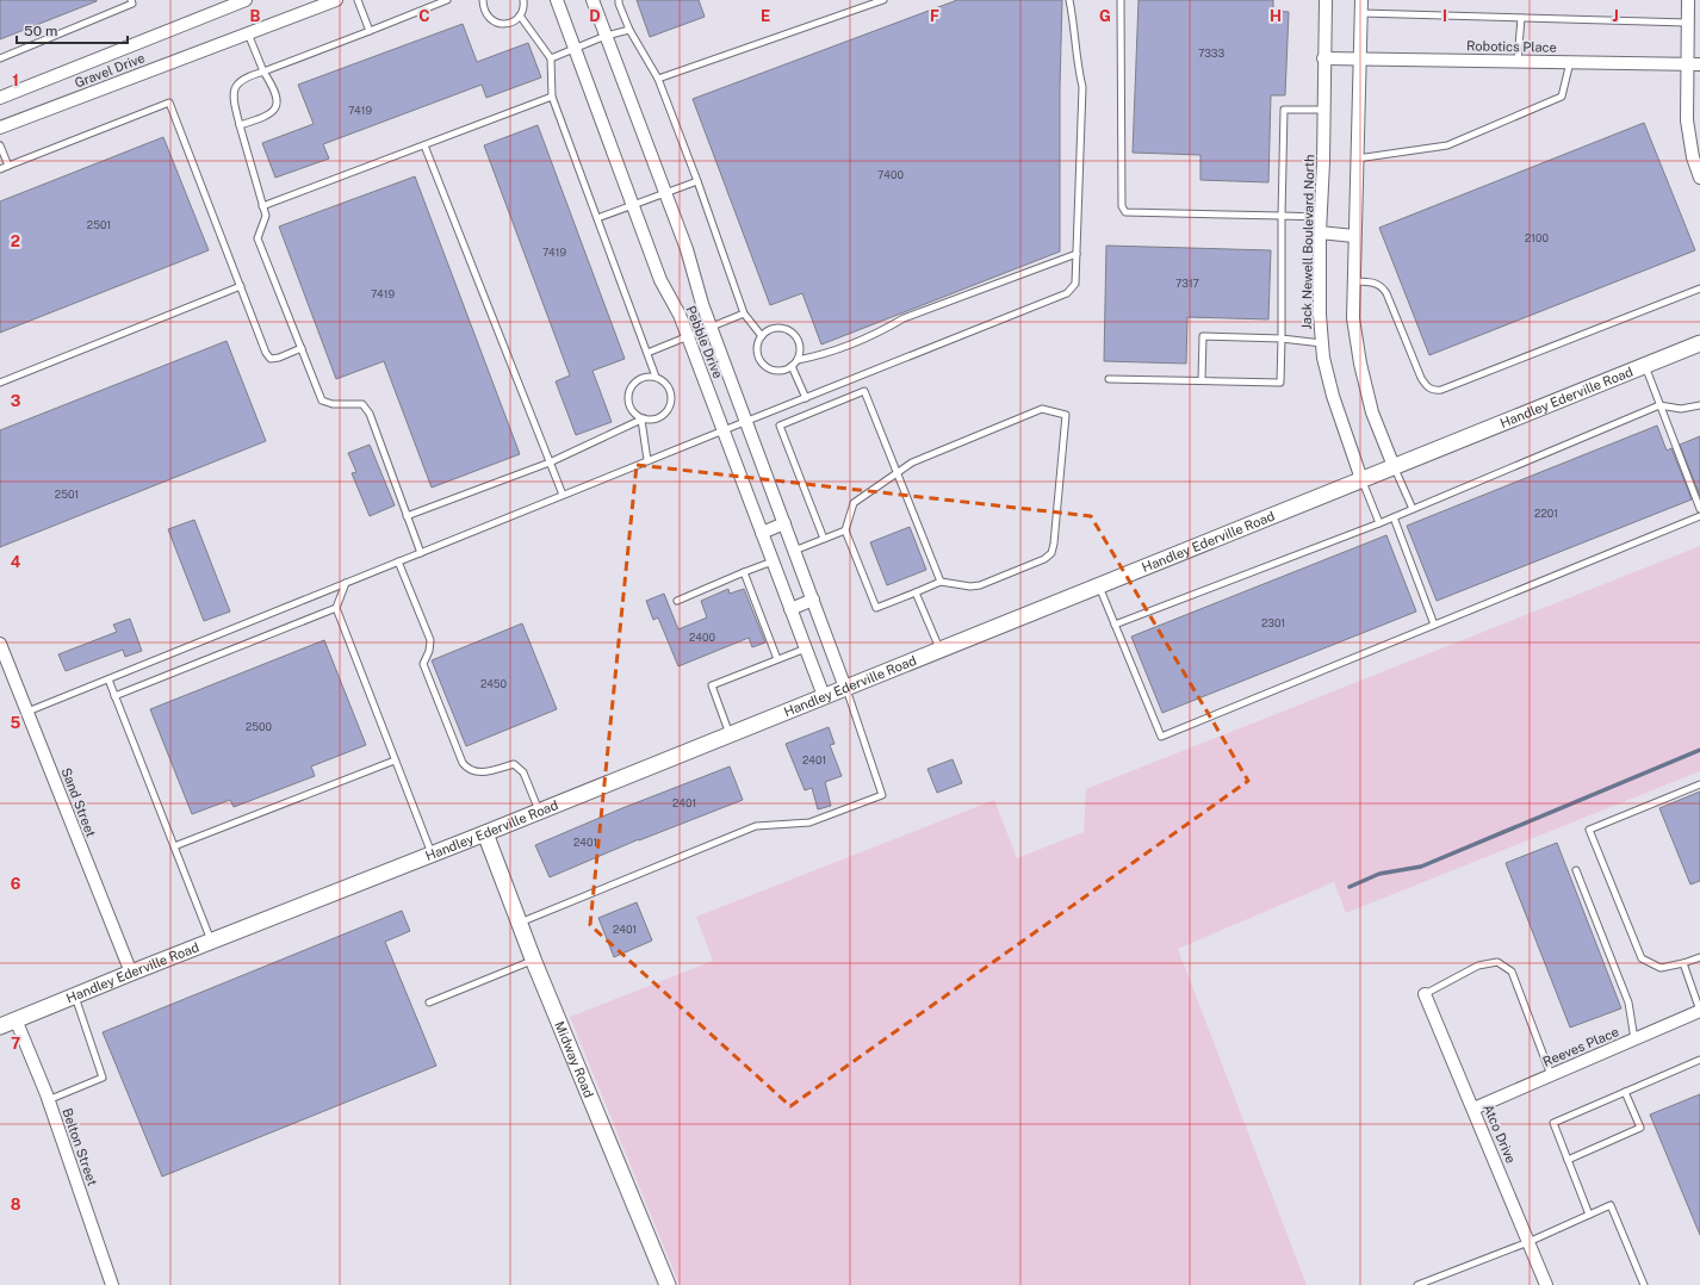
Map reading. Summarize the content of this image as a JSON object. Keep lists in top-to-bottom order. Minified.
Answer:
{"streets":{"main road":["Handley Ederville Road","Midway Road"],"street":["Robotics Place","Gravel Drive","Jack Newell Boulevard North","Pebble Drive","Sand Street","Reeves Place","Atco Drive","Belton Street"]},"crossings":[["Robotics Place","Jack Newell Boulevard North"],["Jack Newell Boulevard North","Handley Ederville Road"],["Pebble Drive","Handley Ederville Road"],["Handley Ederville Road","Sand Street"],["Handley Ederville Road","Midway Road"],["Handley Ederville Road","Belton Street"],["Reeves Place","Atco Drive"]],"house_numbers":["7333","7419","7400","2501","2100","7419","7317","7419","2501","2201","2301","2400","2450","2500","2401","2401","2401","2401"],"scale_bar":"50 m","grid":{"columns":["B","C","D","E","F","G","H","I","J"],"rows":["1","2","3","4","5","6","7","8"]}}
